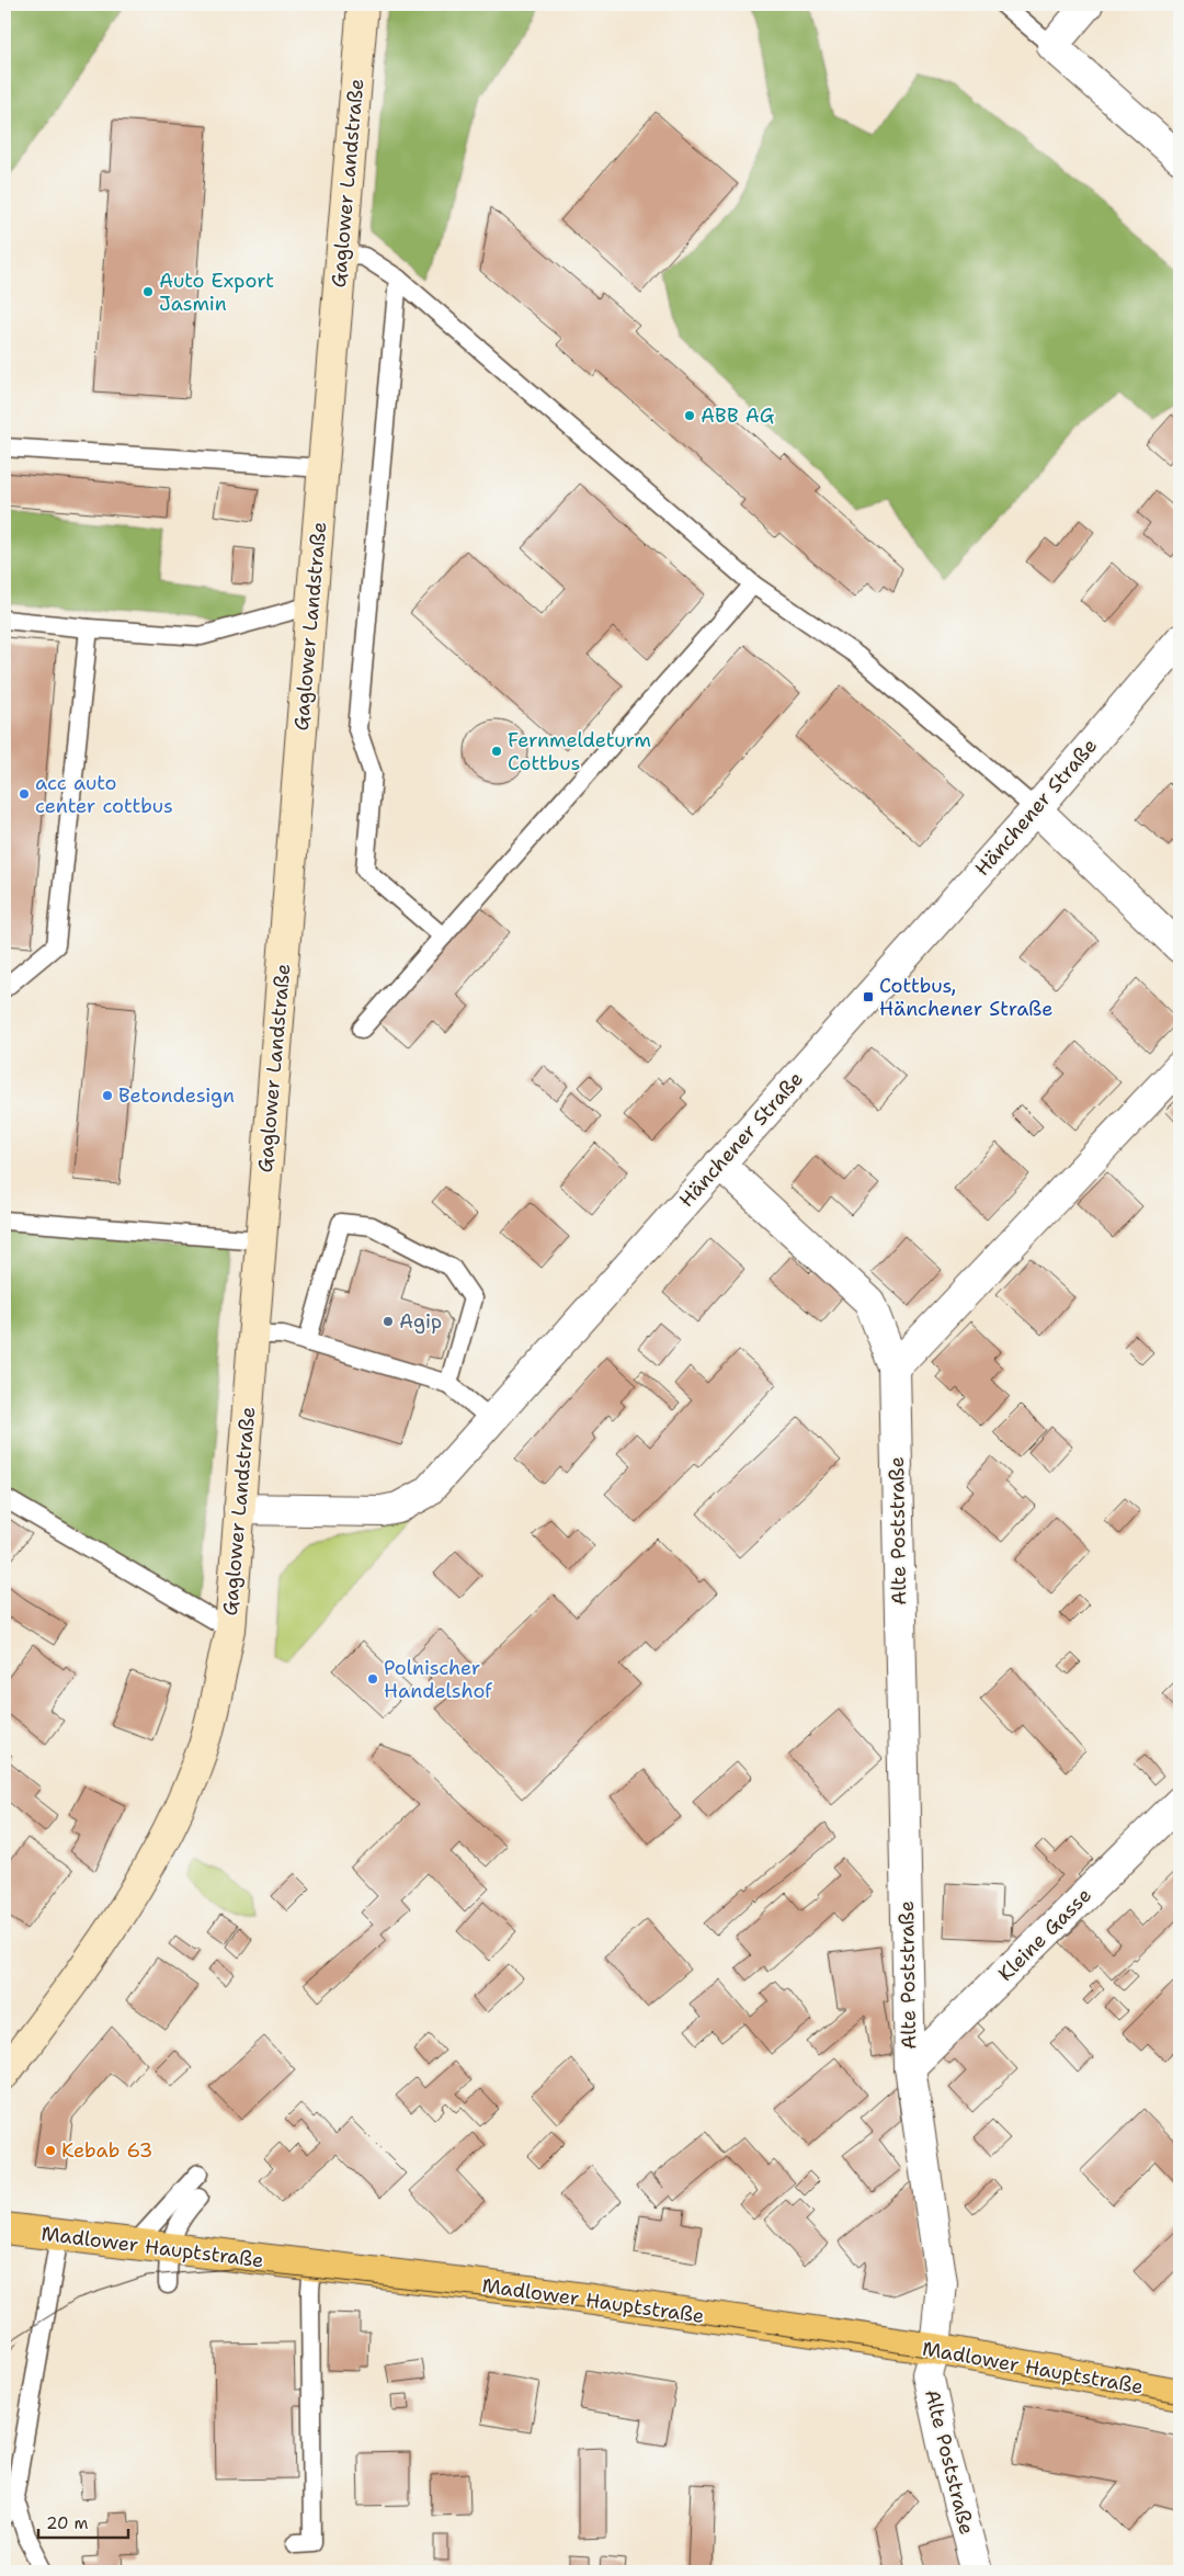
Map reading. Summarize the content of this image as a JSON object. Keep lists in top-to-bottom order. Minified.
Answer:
{"streets":{"main road":["Gaglower Landstraße","Madlower Hauptstraße"],"street":["Hänchener Straße","Alte Poststraße","Kleine Gasse"]},"crossings":[["Gaglower Landstraße","Hänchener Straße"],["Hänchener Straße","Alte Poststraße"],["Alte Poststraße","Kleine Gasse"],["Alte Poststraße","Madlower Hauptstraße"]],"places":{"other":["Auto Export Jasmin","ABB AG","Fernmeldeturm Cottbus","acc auto center cottbus","Betondesign","Agip","Polnischer Handelshof","Kebab 63"],"transit":["Cottbus, Hänchener Straße"]},"scale_bar":"20 m"}
